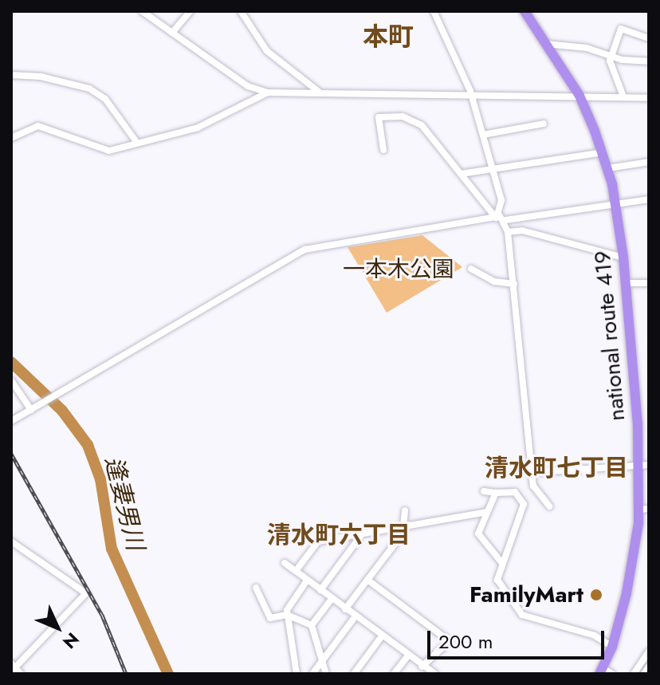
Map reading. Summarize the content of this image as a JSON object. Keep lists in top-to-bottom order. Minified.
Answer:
{"streets":{"highway":["national route 419"]},"districts":["本町","清水町七丁目","清水町六丁目"],"water":["逢妻男川"],"parks":["一本木公園"],"places":["FamilyMart"],"scale_bar":"200 m","north":"bottom right"}
